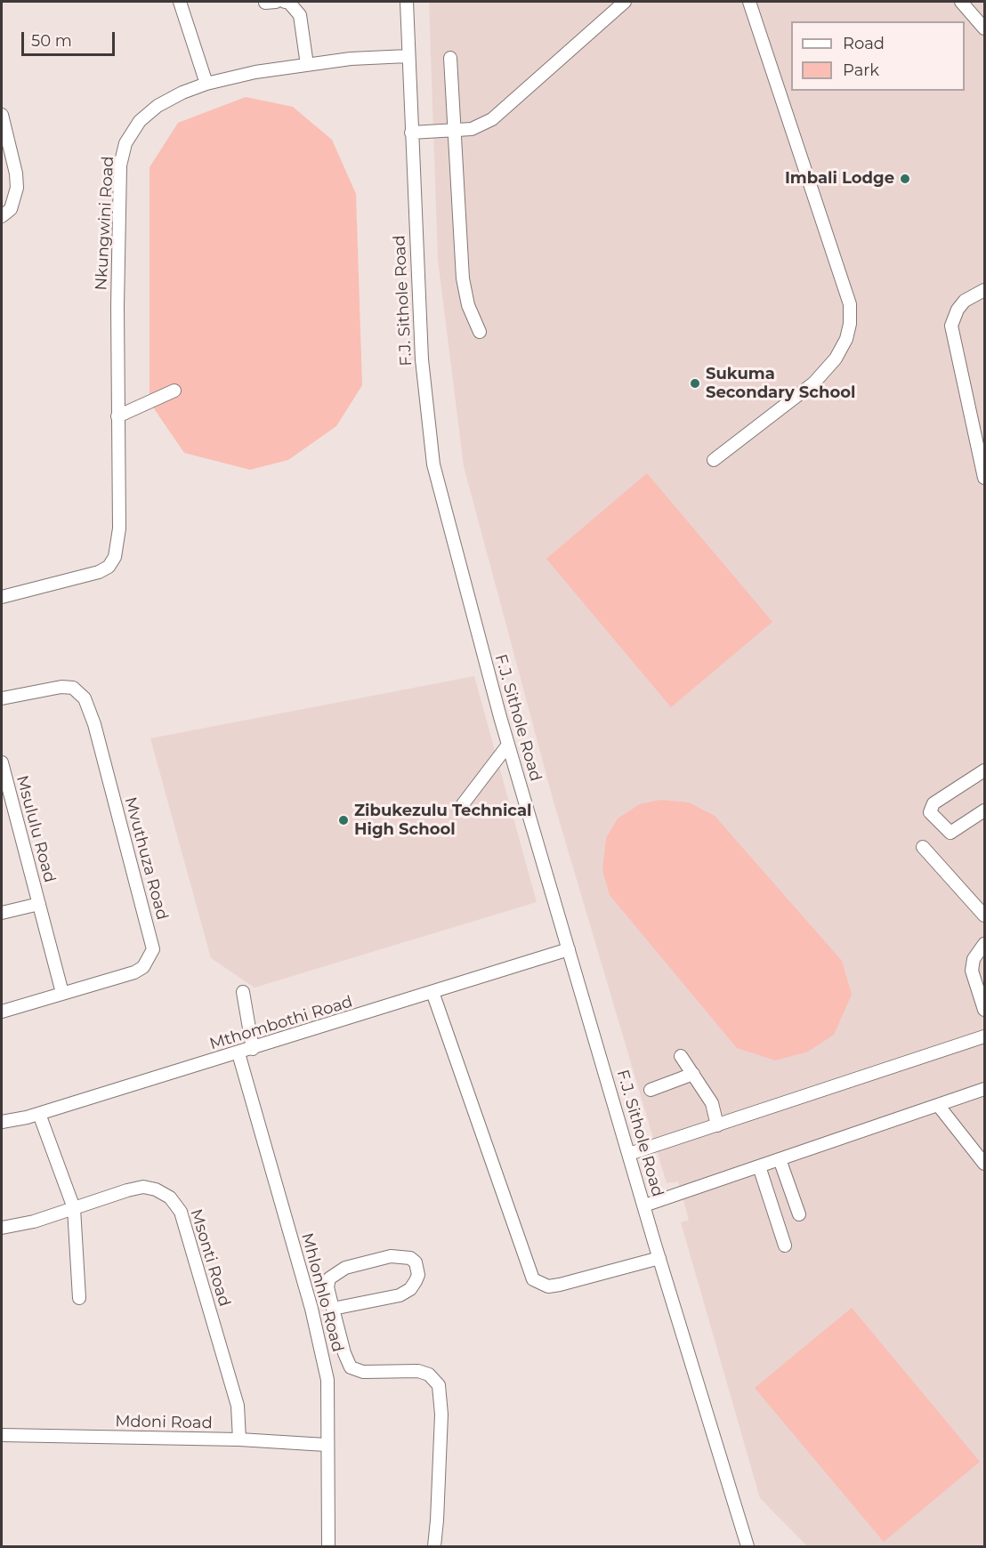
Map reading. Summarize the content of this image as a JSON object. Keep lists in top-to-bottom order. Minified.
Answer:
{"streets":{"street":["Nkungwini Road","F.J. Sithole Road","Msululu Road","Mvuthuza Road","Mthombothi Road","Msonti Road","Mhlonhlo Road","Mdoni Road"]},"crossings":[["Nkungwini Road","F.J. Sithole Road"],["F.J. Sithole Road","Mthombothi Road"],["Msululu Road","Mvuthuza Road"],["Mthombothi Road","Mhlonhlo Road"],["Msonti Road","Mdoni Road"],["Mhlonhlo Road","Mdoni Road"]],"places":["Imbali Lodge","Sukuma Secondary School","Zibukezulu Technical High School"],"legend":["Road","Park"],"scale_bar":"50 m"}
